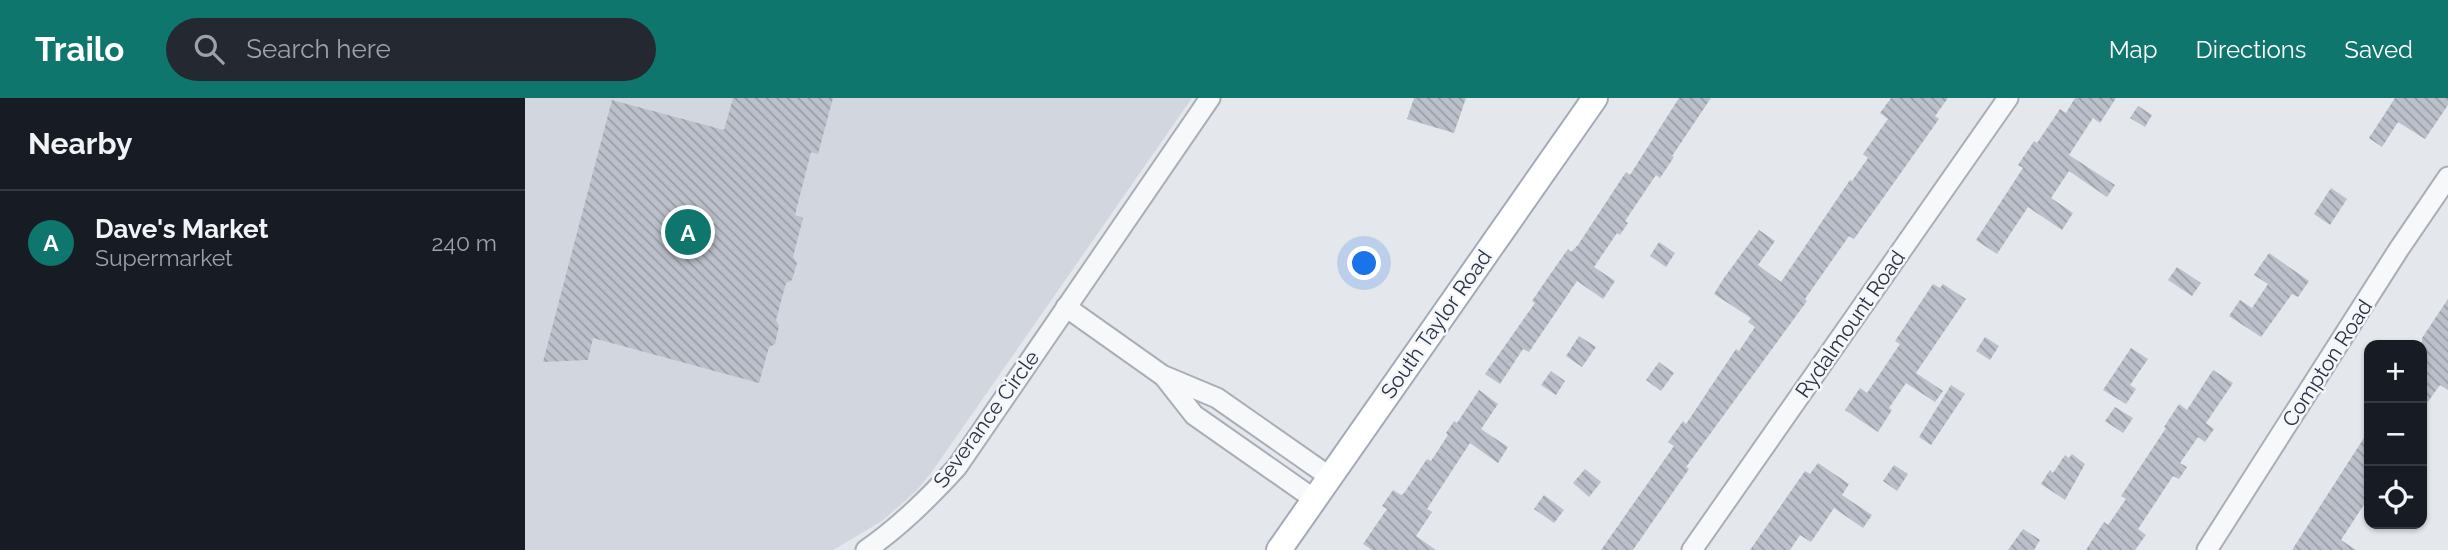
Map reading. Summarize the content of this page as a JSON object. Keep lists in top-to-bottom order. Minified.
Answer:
{"streets":{"main road":["South Taylor Road"],"street":["Rydalmount Road","Compton Road","Severance Circle"]},"page":{"header":"Trailo","search":"Search here","nav":["Map","Directions","Saved"],"heading":"Nearby","list":[{"mark":"A","name":"Dave's Market","note":"Supermarket","value":"240 m"}],"pins":"A","map_buttons":["+","−"]}}
